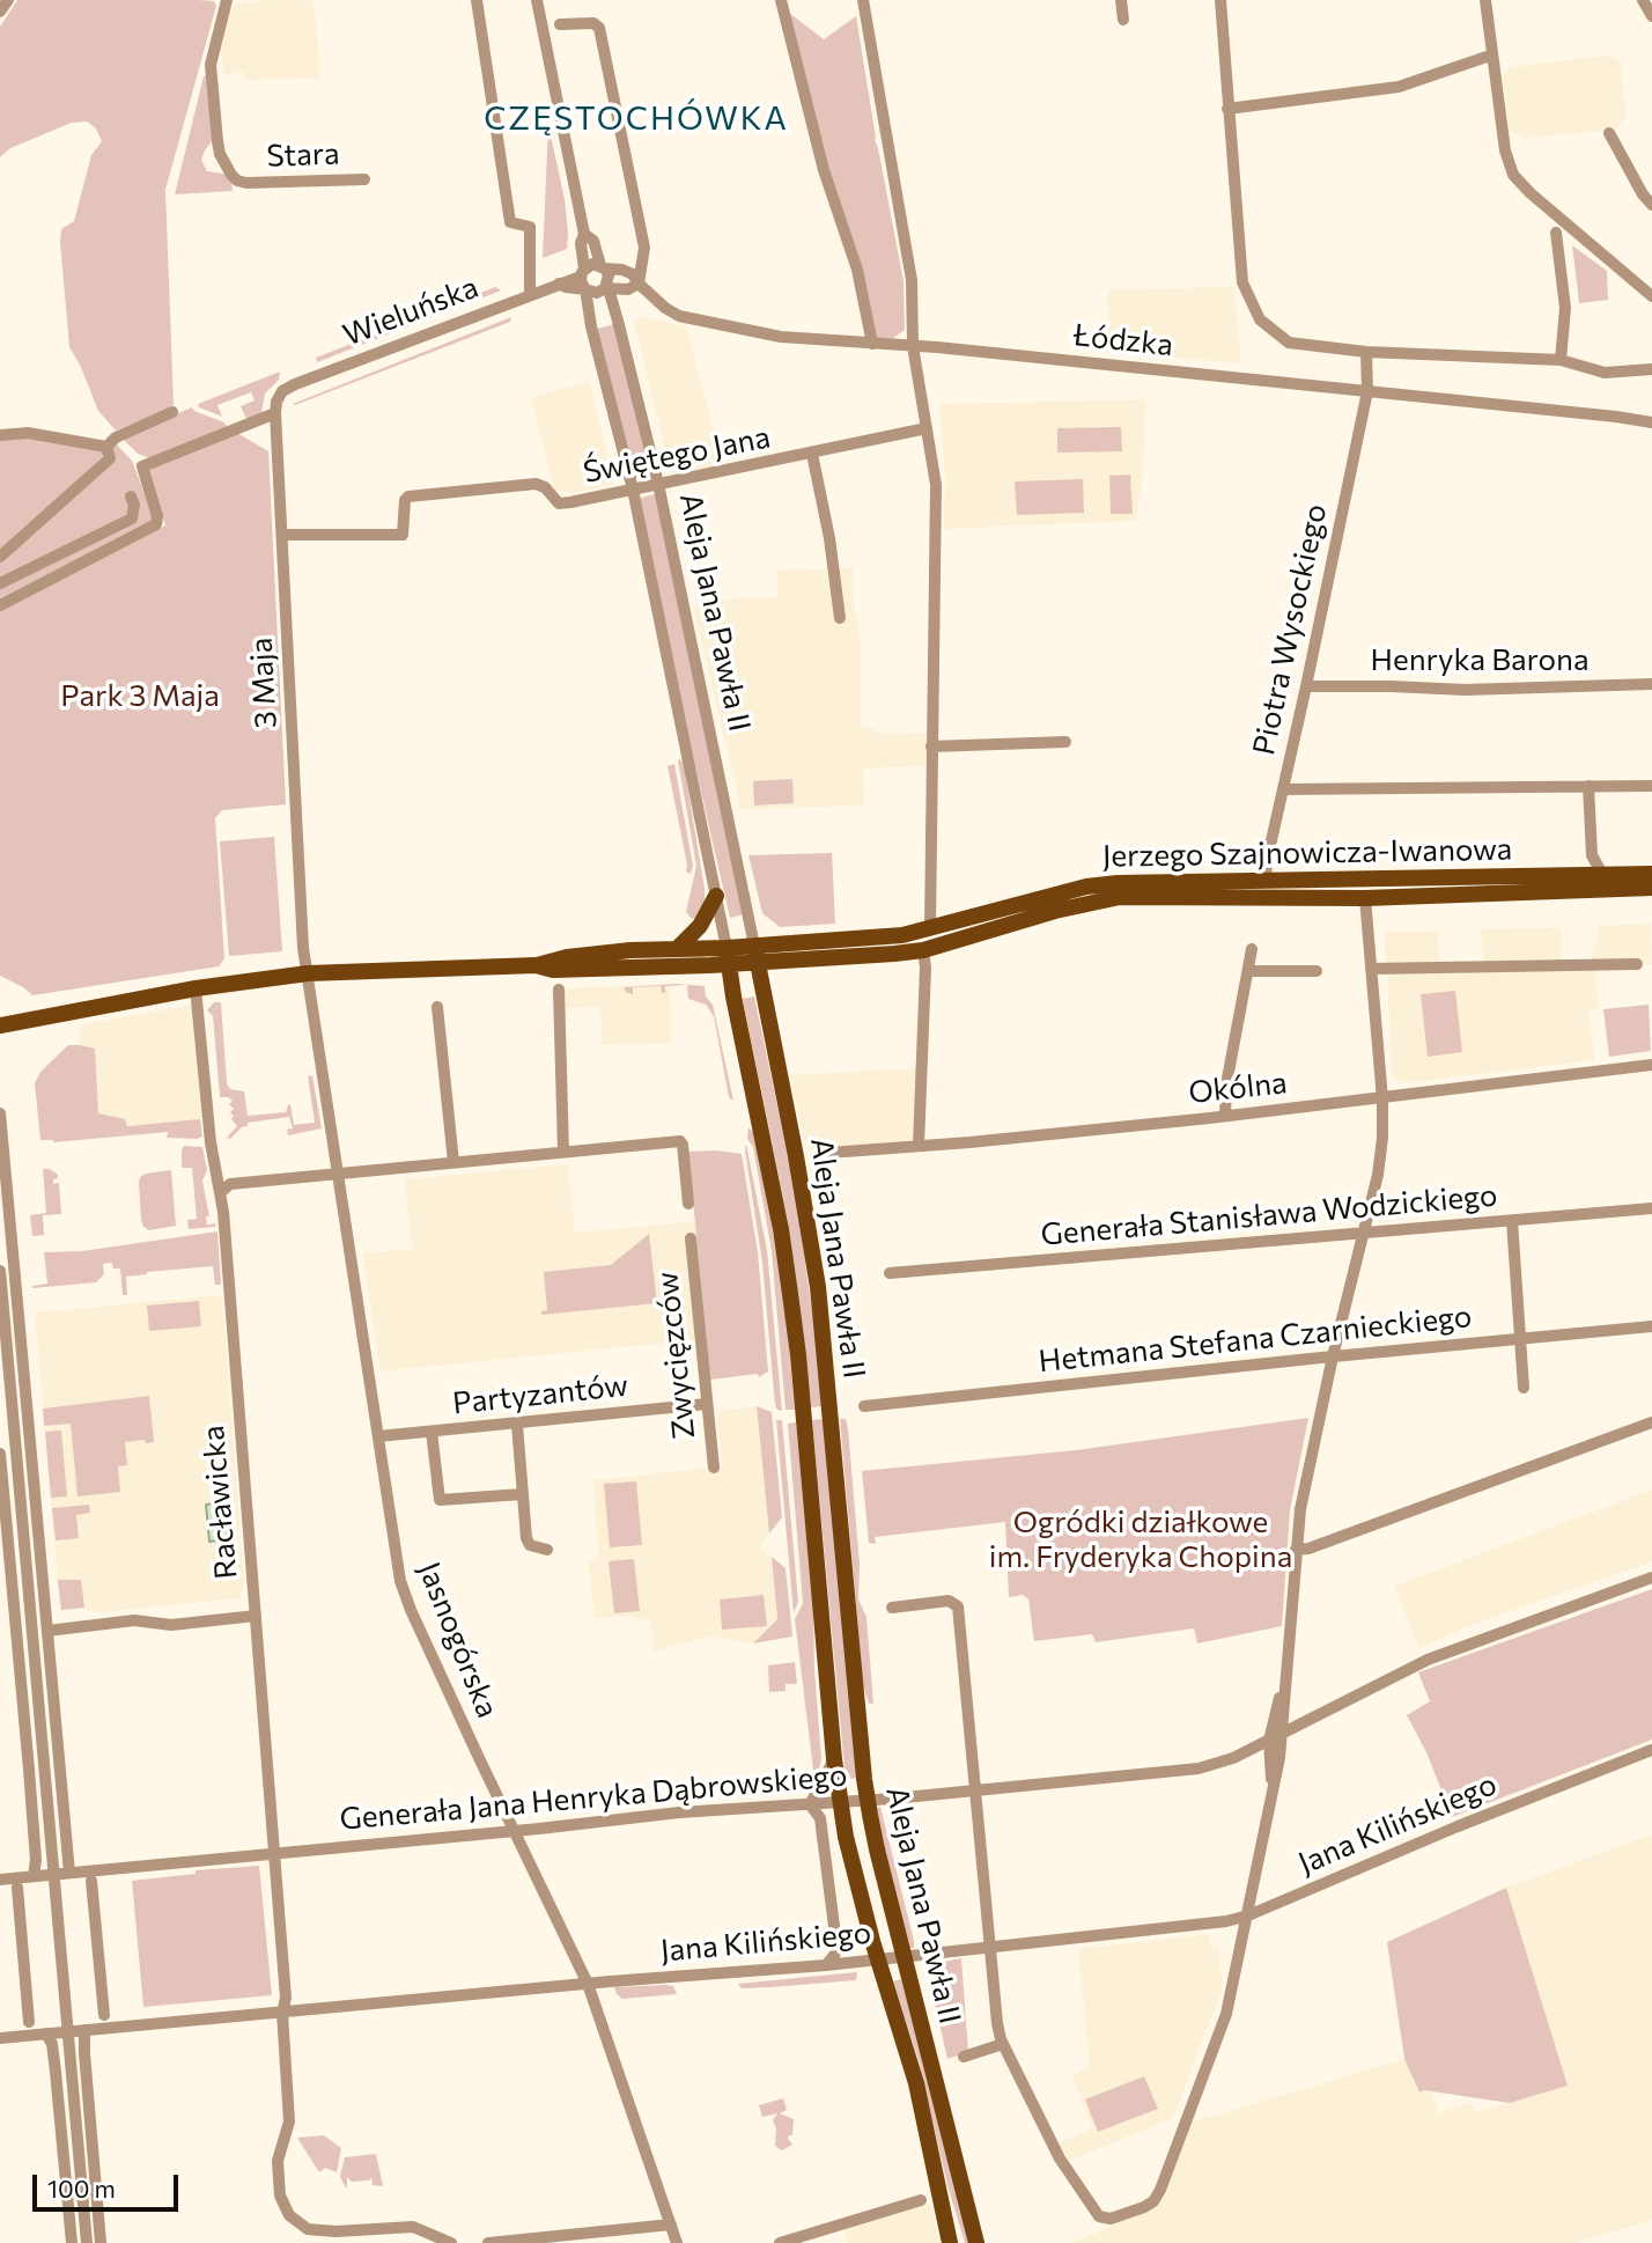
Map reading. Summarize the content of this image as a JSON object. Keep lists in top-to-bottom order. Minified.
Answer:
{"streets":{"main road":["Aleja Jana Pawła II","Jerzego Szajnowicza-Iwanowa"],"street":["Stara","Wieluńska","Łódzka","Świętego Jana","Piotra Wysockiego","Henryka Barona","3 Maja","Okólna","Generała Stanisława Wodzickiego","Hetmana Stefana Czarnieckiego","Zwycięzców","Partyzantów","Racławicka","Jasnogórska","Generała Jana Henryka Dąbrowskiego","Jana Kilińskiego"]},"crossings":[["Wieluńska","Łódzka"],["Wieluńska","Aleja Jana Pawła II"],["Wieluńska","3 Maja"],["Łódzka","Aleja Jana Pawła II"],["Łódzka","Piotra Wysockiego"],["Świętego Jana","Aleja Jana Pawła II"],["Świętego Jana","3 Maja"],["Aleja Jana Pawła II","Jerzego Szajnowicza-Iwanowa"],["Aleja Jana Pawła II","Generała Jana Henryka Dąbrowskiego"],["Aleja Jana Pawła II","Jana Kilińskiego"],["Piotra Wysockiego","Henryka Barona"],["Piotra Wysockiego","Jerzego Szajnowicza-Iwanowa"],["3 Maja","Jasnogórska"],["Zwycięzców","Partyzantów"],["Partyzantów","Jasnogórska"],["Racławicka","Generała Jana Henryka Dąbrowskiego"],["Racławicka","Jana Kilińskiego"],["Jasnogórska","Generała Jana Henryka Dąbrowskiego"],["Jasnogórska","Jana Kilińskiego"]],"districts":["CZĘSTOCHÓWKA"],"parks":["Park 3 Maja","Ogródki działkowe im. Fryderyka Chopina"],"scale_bar":"100 m"}
